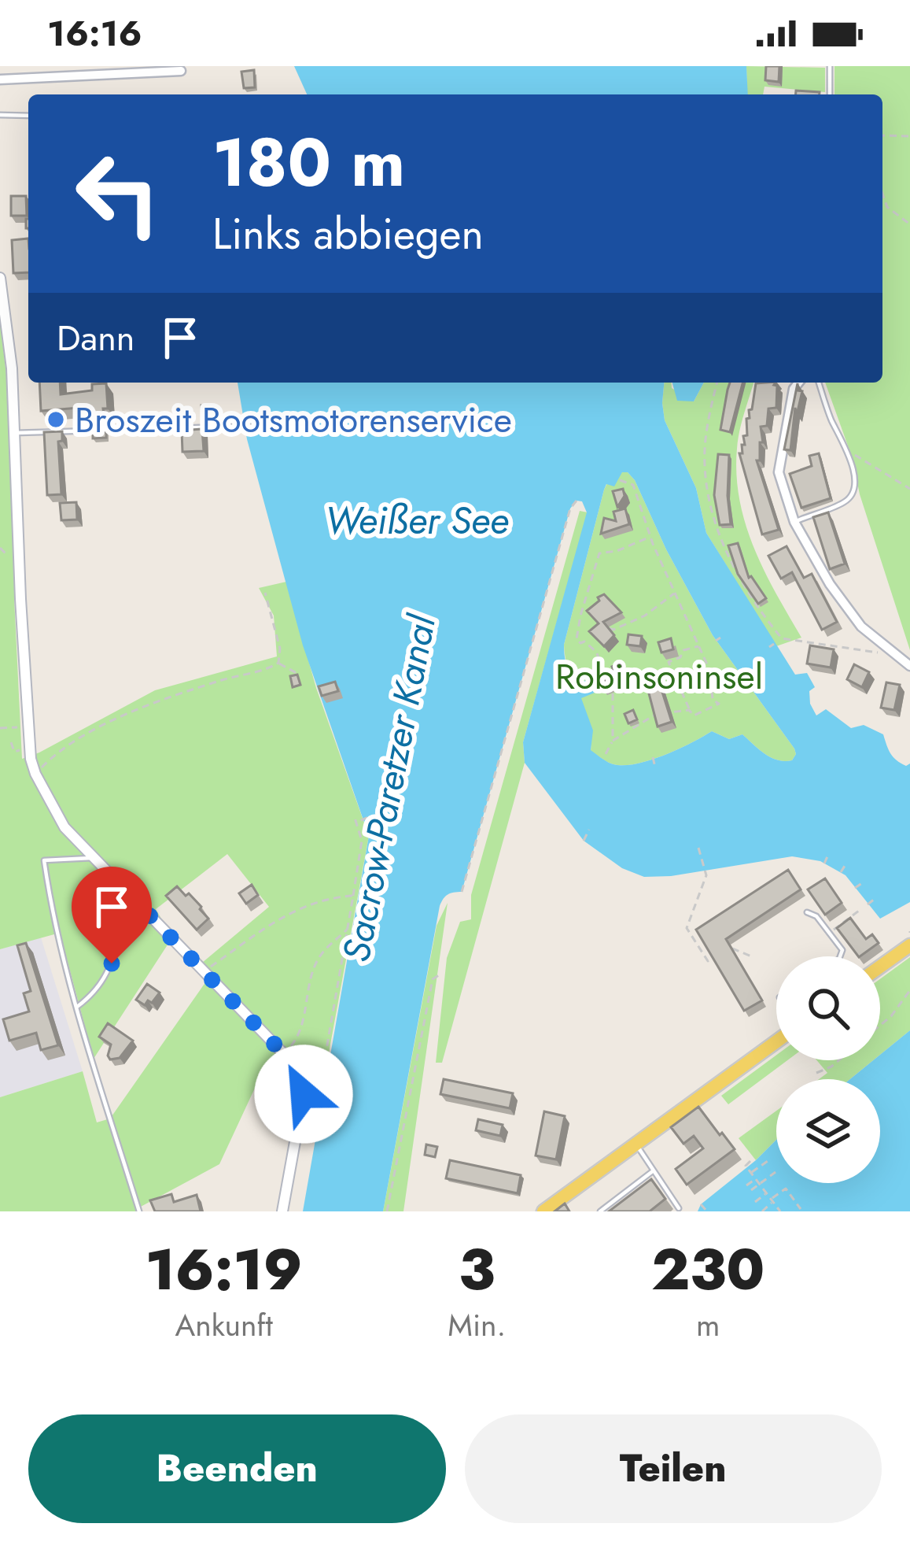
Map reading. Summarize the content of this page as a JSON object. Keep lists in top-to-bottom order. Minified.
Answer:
{"water":["Weißer See","Sacrow-Paretzer Kanal"],"parks":["Robinsoninsel"],"places":["Broszeit Bootsmotorenservice"],"page":{"status":"16:16","turn":["180 m","Links abbiegen"],"then":"Dann","eta":["16:19","Ankunft","3","Min.","230","m"],"buttons":["Beenden","Teilen"]}}
